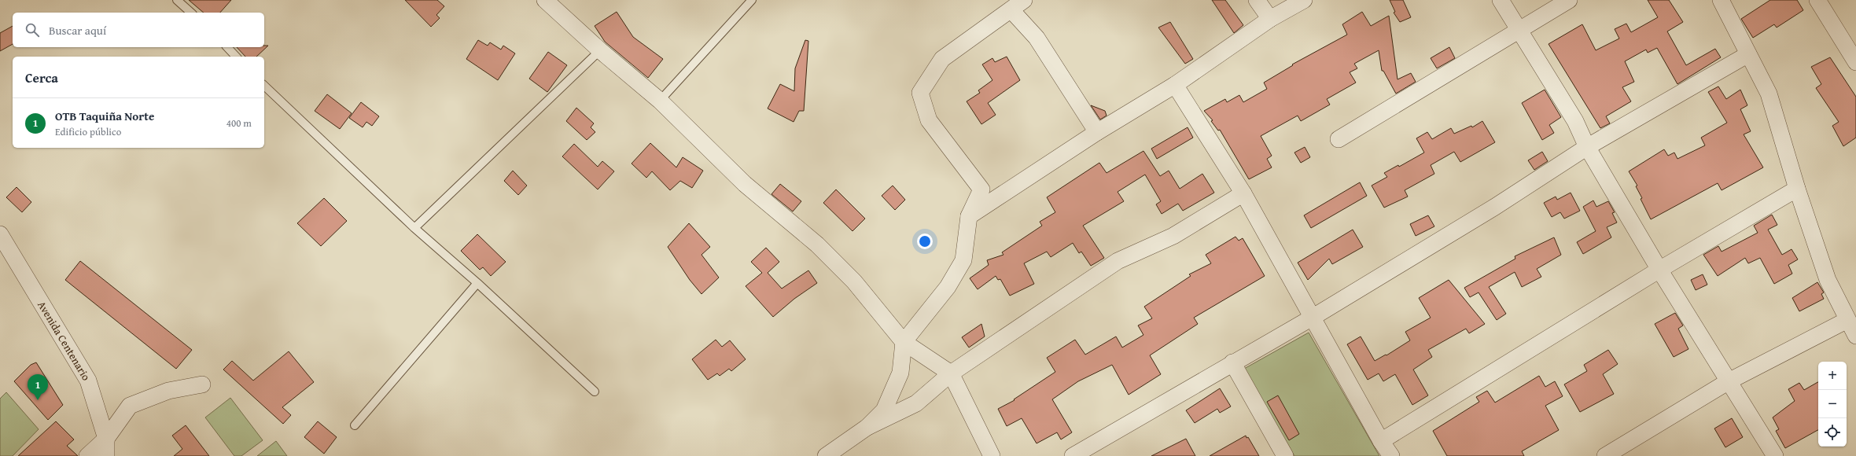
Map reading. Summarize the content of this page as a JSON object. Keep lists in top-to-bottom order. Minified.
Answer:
{"streets":{"street":["Avenida Centenario"]},"page":{"search":"Buscar aquí","heading":"Cerca","list":[{"mark":"1","name":"OTB Taquiña Norte","note":"Edificio público","value":"400 m"}],"map_buttons":["+","−"],"pins":"1"}}
